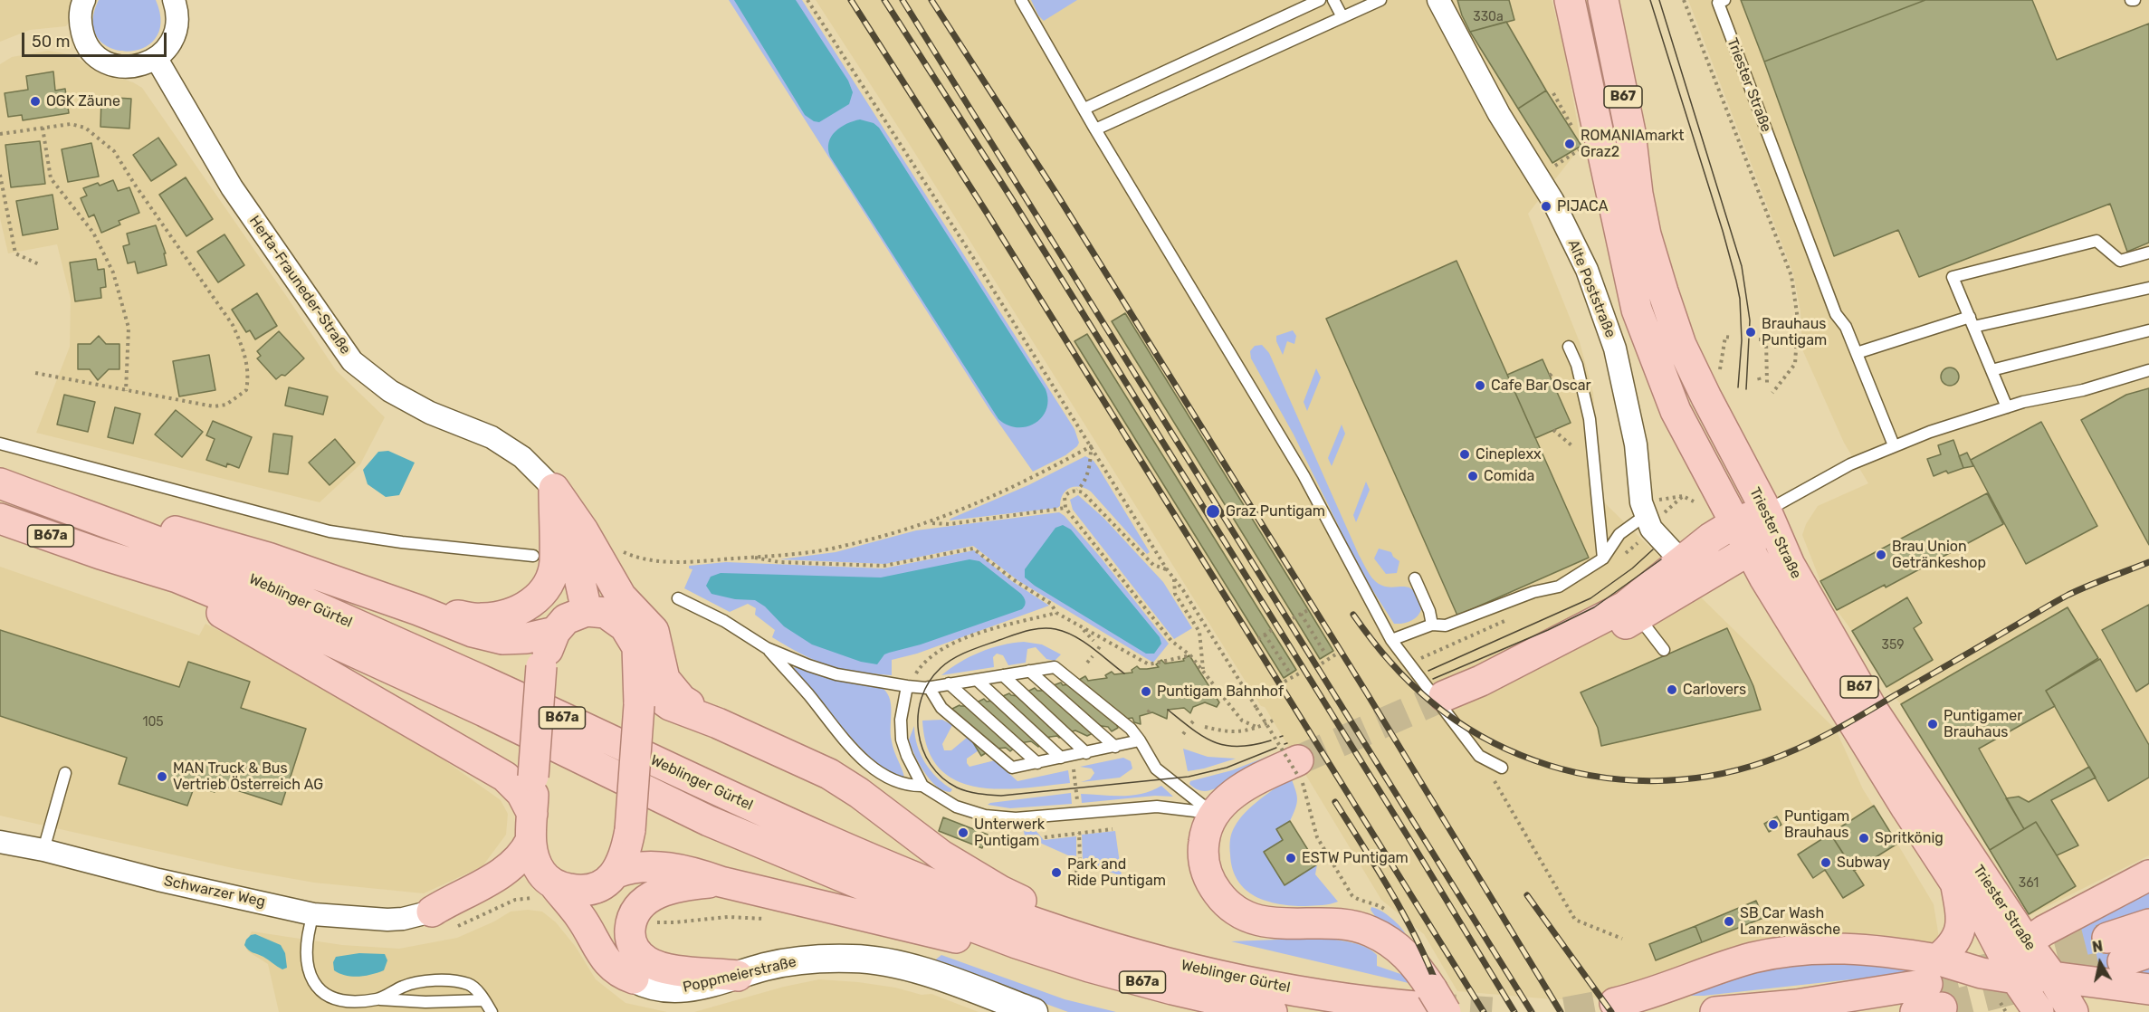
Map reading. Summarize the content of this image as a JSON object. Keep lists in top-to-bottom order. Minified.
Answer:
{"streets":{"main road":["Triester Straße","B67","B67a","Weblinger Gürtel"],"street":["Herta-Frauneder-Straße","Alte Poststraße","Schwarzer Weg","Poppmeierstraße"]},"places":["OGK Zäune","ROMANIAmarkt Graz2","PIJACA","Brauhaus Puntigam","Cafe Bar Oscar","Cineplexx","Comida","Graz Puntigam","Brau Union Getränkeshop","Carlovers","Puntigam Bahnhof","Puntigamer Brauhaus","MAN Truck & Bus Vertrieb Österreich AG","Puntigam Brauhaus","Unterwerk Puntigam","Spritkönig","ESTW Puntigam","Subway","Park and Ride Puntigam","SB Car Wash Lanzenwäsche"],"house_numbers":["330a","359","105","361"],"scale_bar":"50 m","north":"top"}
